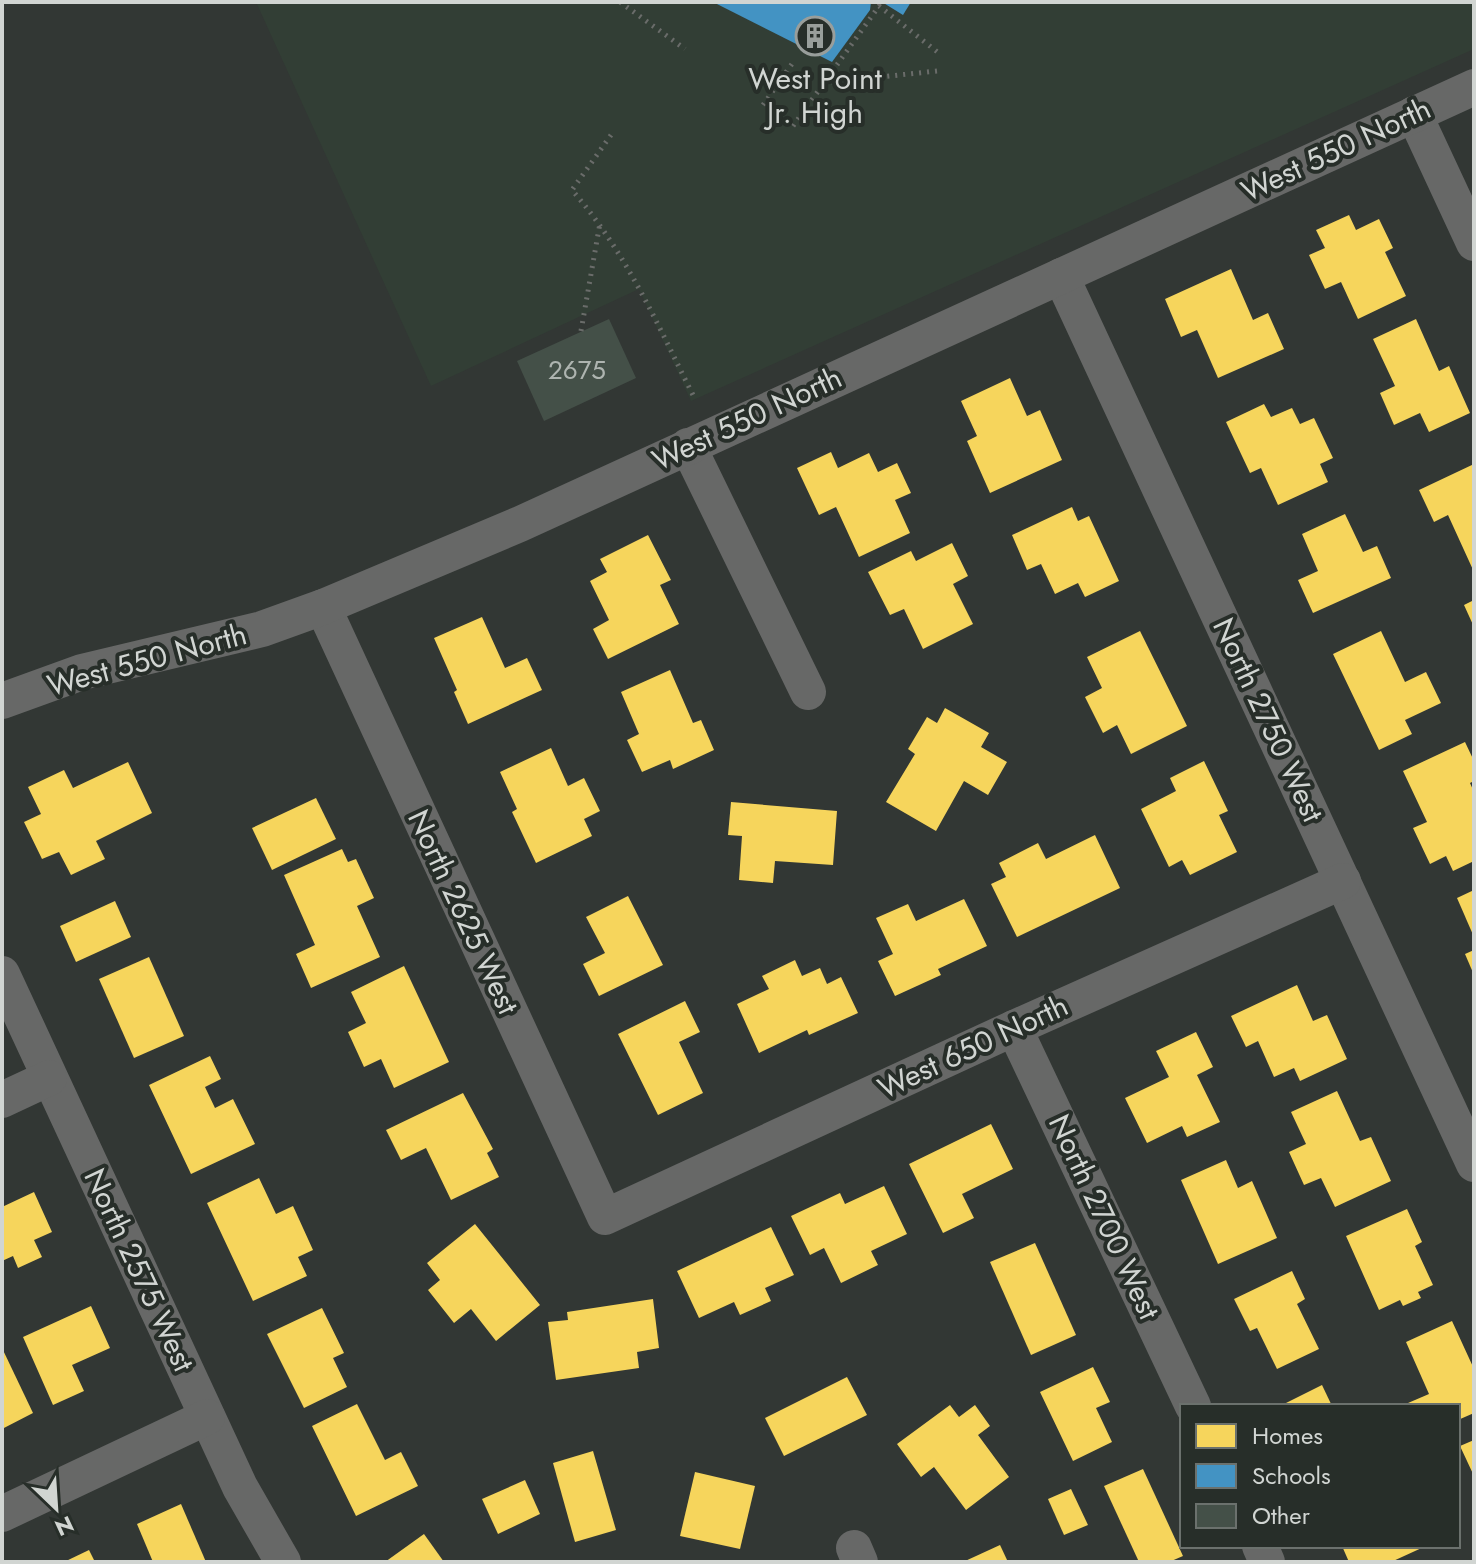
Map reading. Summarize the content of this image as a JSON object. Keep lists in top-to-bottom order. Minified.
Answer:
{"streets":{"street":["West 550 North","North 2750 West","North 2625 West","West 650 North","North 2700 West","North 2575 West"]},"crossings":[["West 550 North","North 2750 West"],["West 550 North","North 2625 West"],["North 2750 West","West 650 North"],["North 2625 West","West 650 North"],["West 650 North","North 2700 West"]],"places":{"building":["West Point Jr. High"]},"house_numbers":["2675"],"legend":["Homes","Schools","Other"],"north":"bottom right"}
